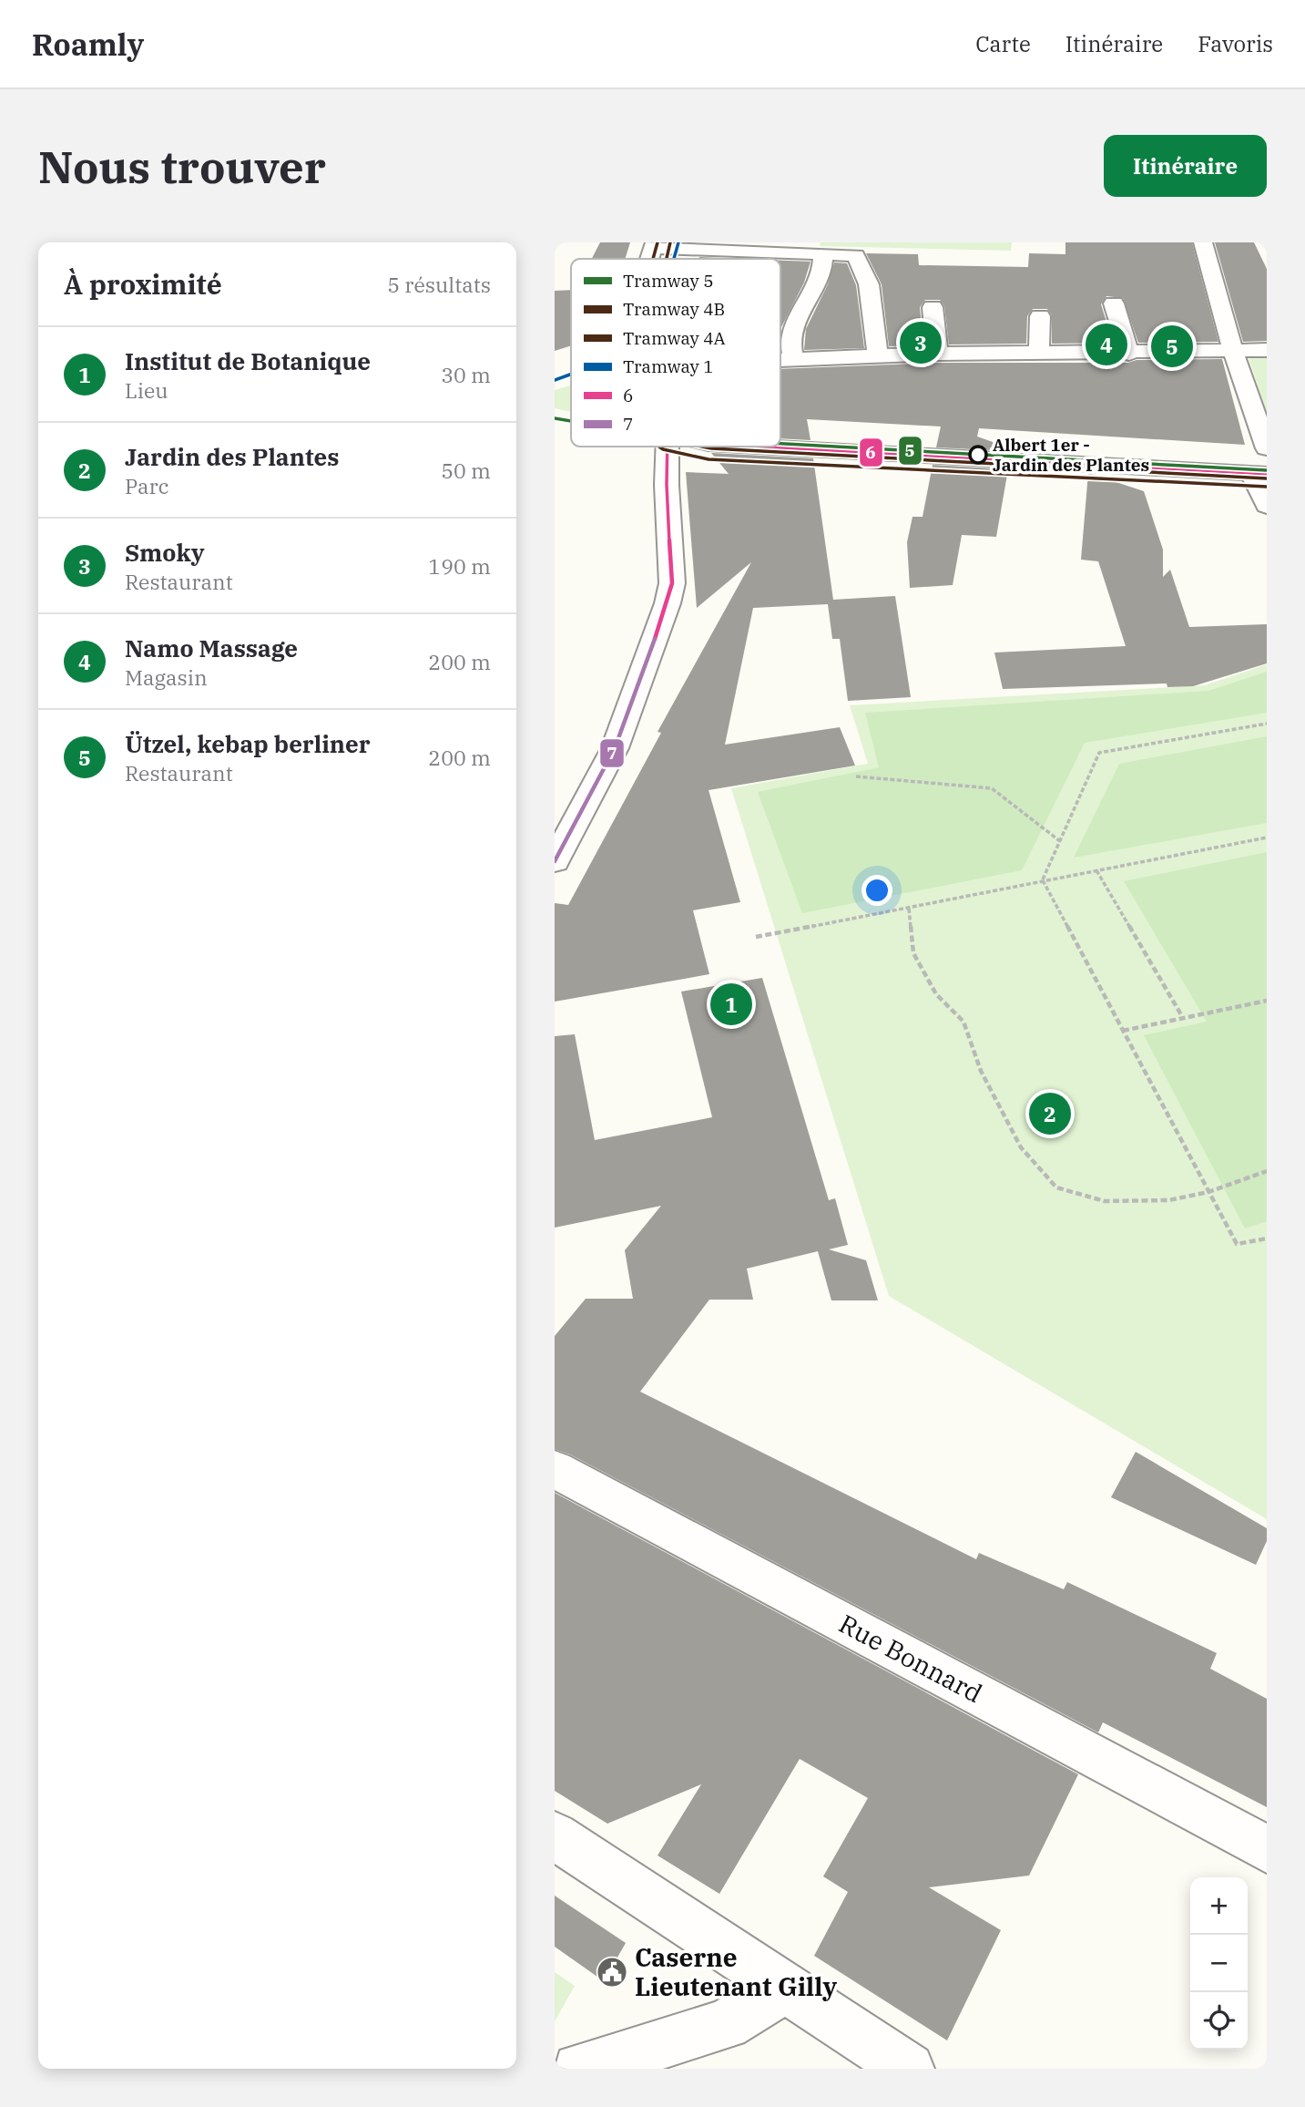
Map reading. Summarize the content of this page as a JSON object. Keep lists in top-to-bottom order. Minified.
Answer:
{"streets":{"street":["Rue Bonnard"]},"places":{"other":["Albert 1er - Jardin des Plantes"],"public building":["Caserne Lieutenant Gilly"]},"lines":["tram line 4B","tram line 4A","tram line 1","tram line 5","transit line 6","transit line 7"],"legend":["Tramway 5","Tramway 4B","Tramway 4A","Tramway 1","6","7"],"page":{"header":"Roamly","nav":["Carte","Itinéraire","Favoris"],"buttons":"Itinéraire","title":"Nous trouver","heading":["À proximité","5 résultats"],"pins":["3","4","5","1","2"],"list":[{"mark":"1","name":"Institut de Botanique","note":"Lieu","value":"30 m"},{"mark":"2","name":"Jardin des Plantes","note":"Parc","value":"50 m"},{"mark":"3","name":"Smoky","note":"Restaurant","value":"190 m"},{"mark":"4","name":"Namo Massage","note":"Magasin","value":"200 m"},{"mark":"5","name":"Ützel, kebap berliner","note":"Restaurant","value":"200 m"}],"map_buttons":["+","−"]}}
